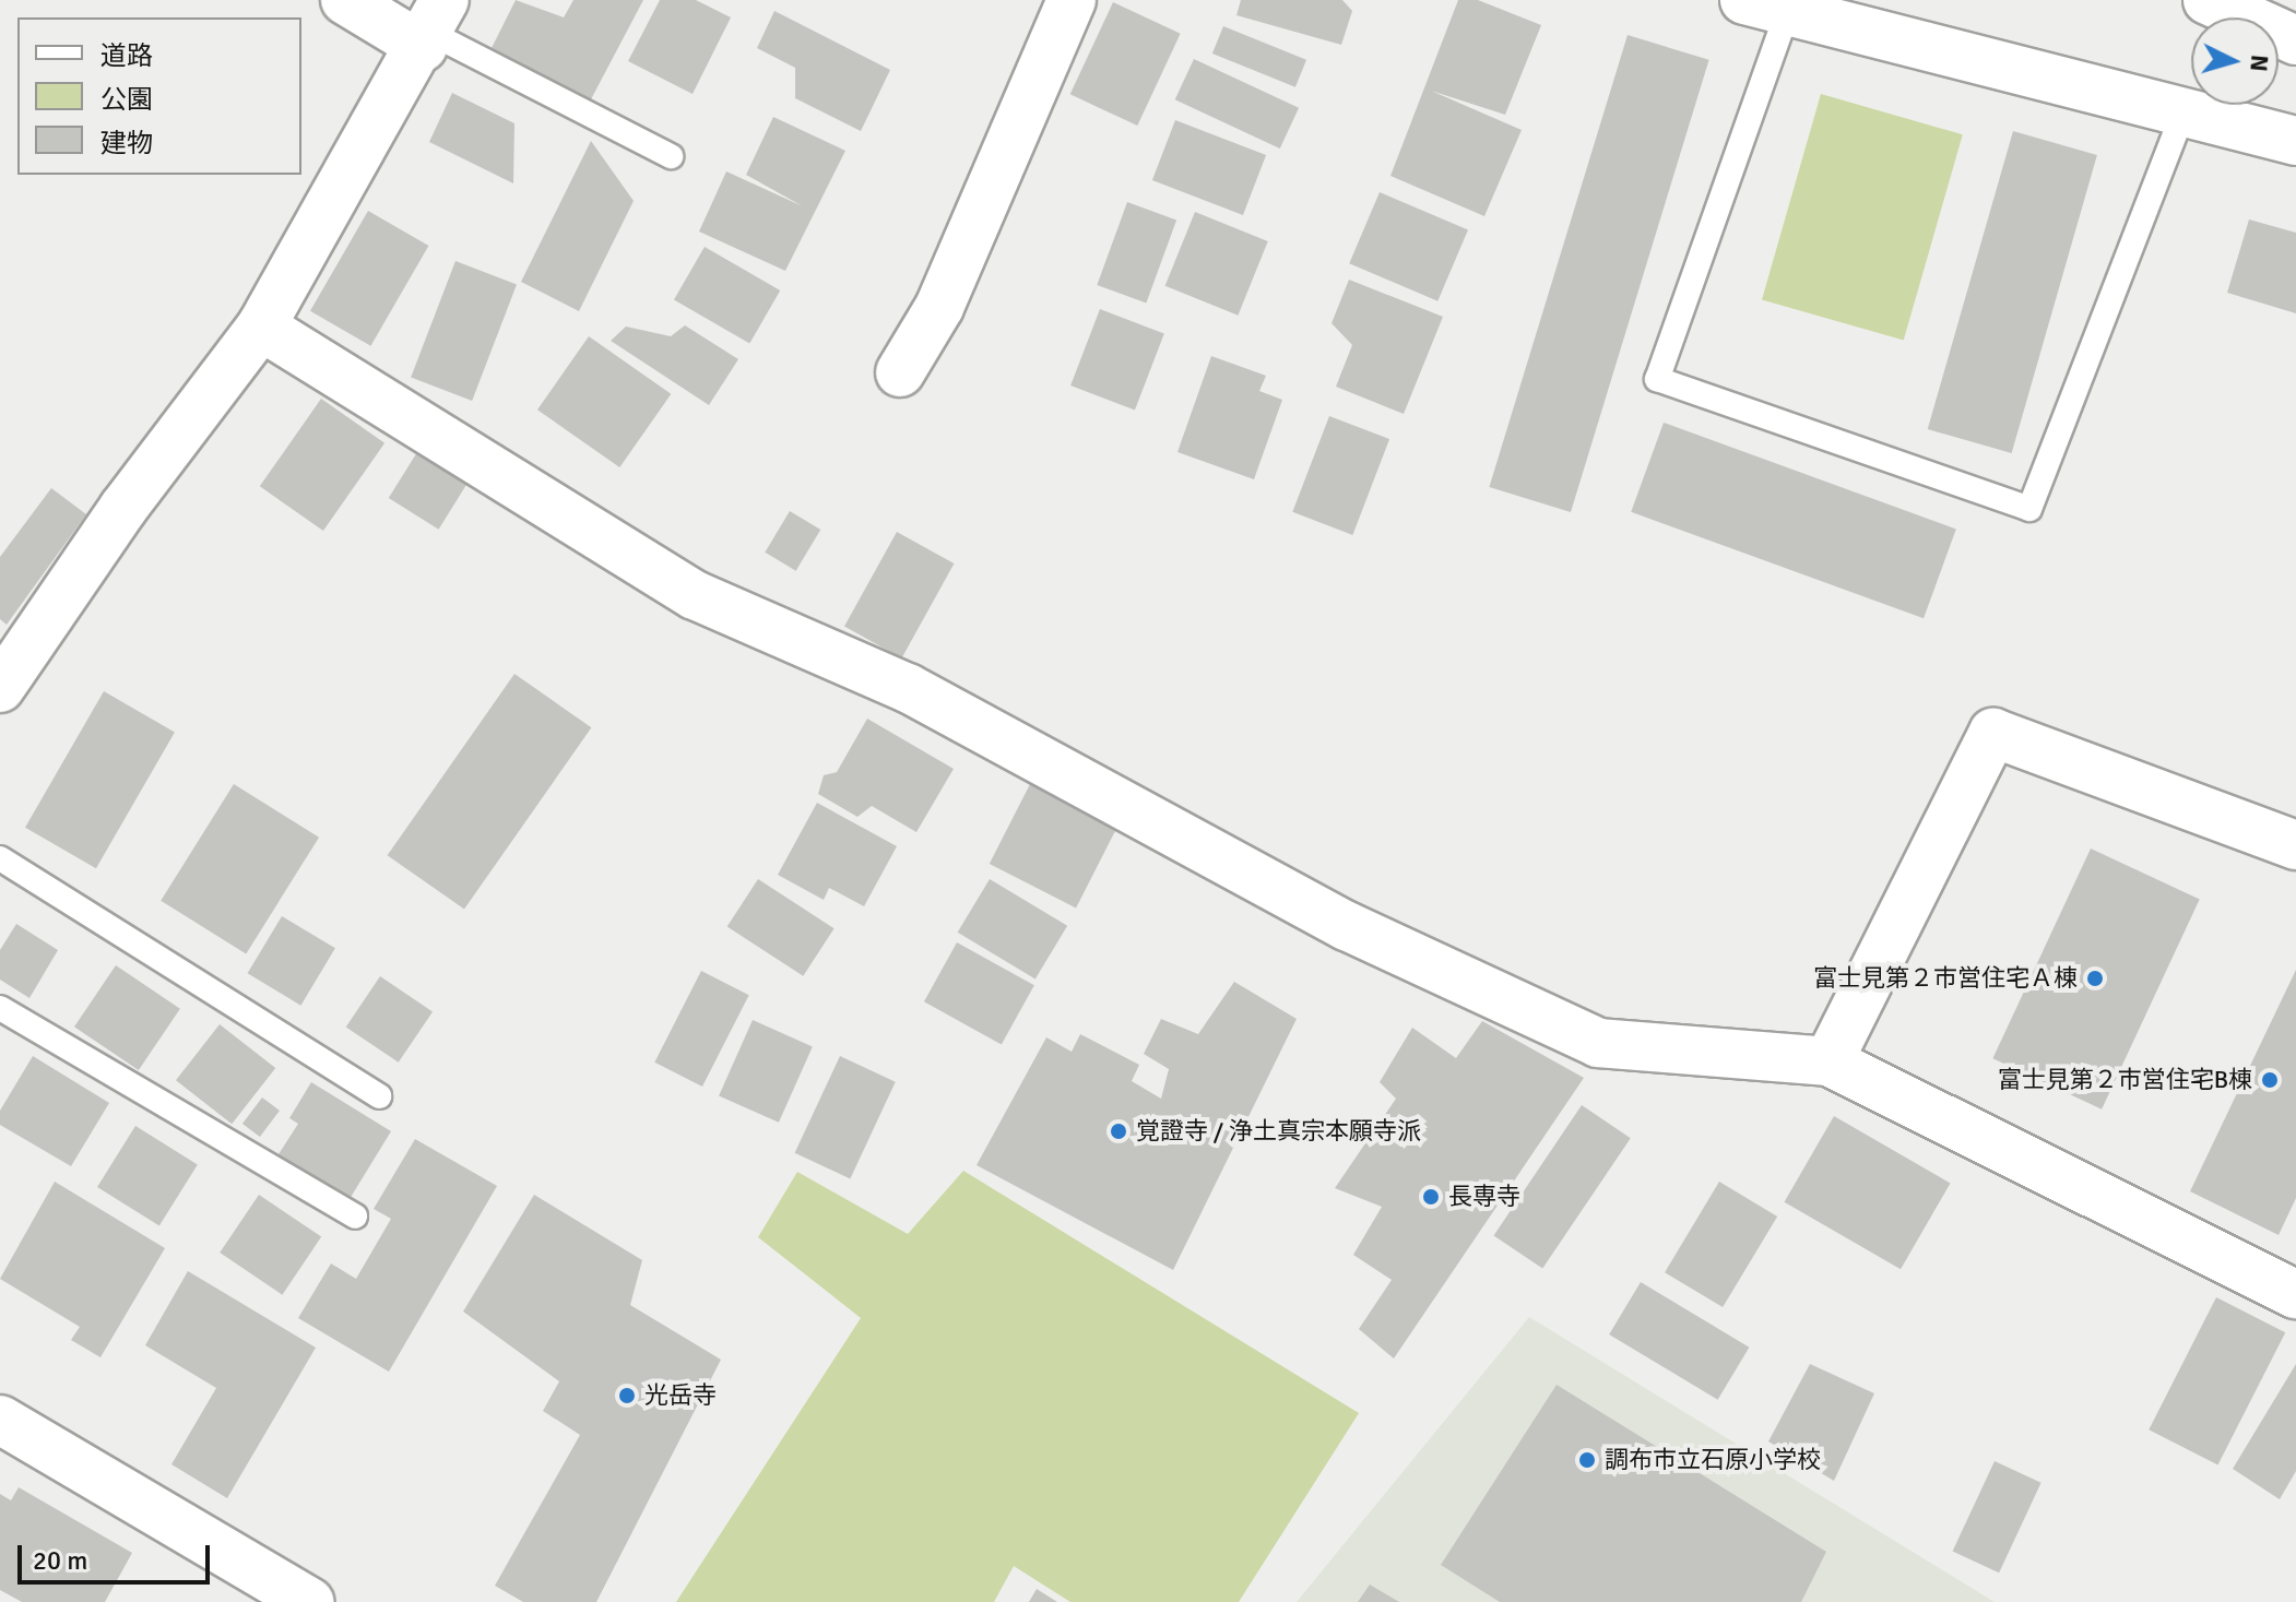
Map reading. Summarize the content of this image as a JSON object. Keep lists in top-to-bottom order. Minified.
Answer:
{"places":["富士見第２市営住宅Ａ棟","富士見第２市営住宅B棟","覚證寺 / 浄土真宗本願寺派","長専寺","光岳寺","調布市立石原小学校"],"legend":["道路","公園","建物"],"scale_bar":"20 m","north":"right"}
